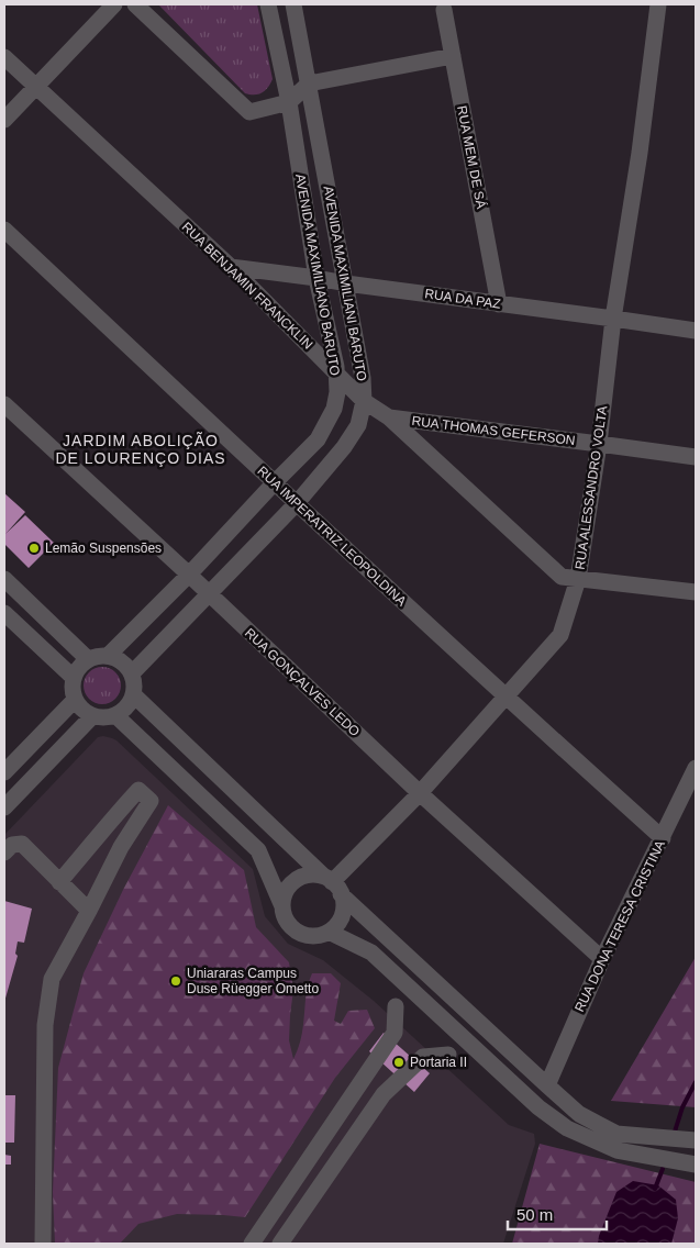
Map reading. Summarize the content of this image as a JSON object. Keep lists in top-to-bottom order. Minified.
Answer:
{"streets":{"street":["RUA MEM DE SÁ","AVENIDA MAXIMILIANO BARUTO","AVENIDA MAXIMILIANI BARUTO","RUA BENJAMIN FRANCKLIN","RUA DA PAZ","RUA THOMAS GEFERSON","RUA ALESSANDRO VOLTA","RUA IMPERATRIZ LEOPOLDINA","RUA GONÇALVES LEDO","RUA DONA TERESA CRISTINA"]},"crossings":[["RUA MEM DE SÁ","RUA DA PAZ"],["AVENIDA MAXIMILIANO BARUTO","AVENIDA MAXIMILIANI BARUTO"],["AVENIDA MAXIMILIANO BARUTO","RUA BENJAMIN FRANCKLIN"],["AVENIDA MAXIMILIANO BARUTO","RUA DA PAZ"],["AVENIDA MAXIMILIANO BARUTO","RUA IMPERATRIZ LEOPOLDINA"],["AVENIDA MAXIMILIANO BARUTO","RUA GONÇALVES LEDO"],["AVENIDA MAXIMILIANI BARUTO","RUA BENJAMIN FRANCKLIN"],["AVENIDA MAXIMILIANI BARUTO","RUA DA PAZ"],["AVENIDA MAXIMILIANI BARUTO","RUA IMPERATRIZ LEOPOLDINA"],["AVENIDA MAXIMILIANI BARUTO","RUA GONÇALVES LEDO"],["RUA BENJAMIN FRANCKLIN","RUA DA PAZ"],["RUA BENJAMIN FRANCKLIN","RUA THOMAS GEFERSON"],["RUA BENJAMIN FRANCKLIN","RUA ALESSANDRO VOLTA"],["RUA DA PAZ","RUA ALESSANDRO VOLTA"],["RUA THOMAS GEFERSON","RUA ALESSANDRO VOLTA"],["RUA ALESSANDRO VOLTA","RUA IMPERATRIZ LEOPOLDINA"],["RUA ALESSANDRO VOLTA","RUA GONÇALVES LEDO"],["RUA IMPERATRIZ LEOPOLDINA","RUA DONA TERESA CRISTINA"],["RUA GONÇALVES LEDO","RUA DONA TERESA CRISTINA"]],"districts":["JARDIM ABOLIÇÃO DE LOURENÇO DIAS"],"places":["Lemão Suspensões","Uniararas Campus Duse Rüegger Ometto","Portaria II"],"scale_bar":"50 m"}
